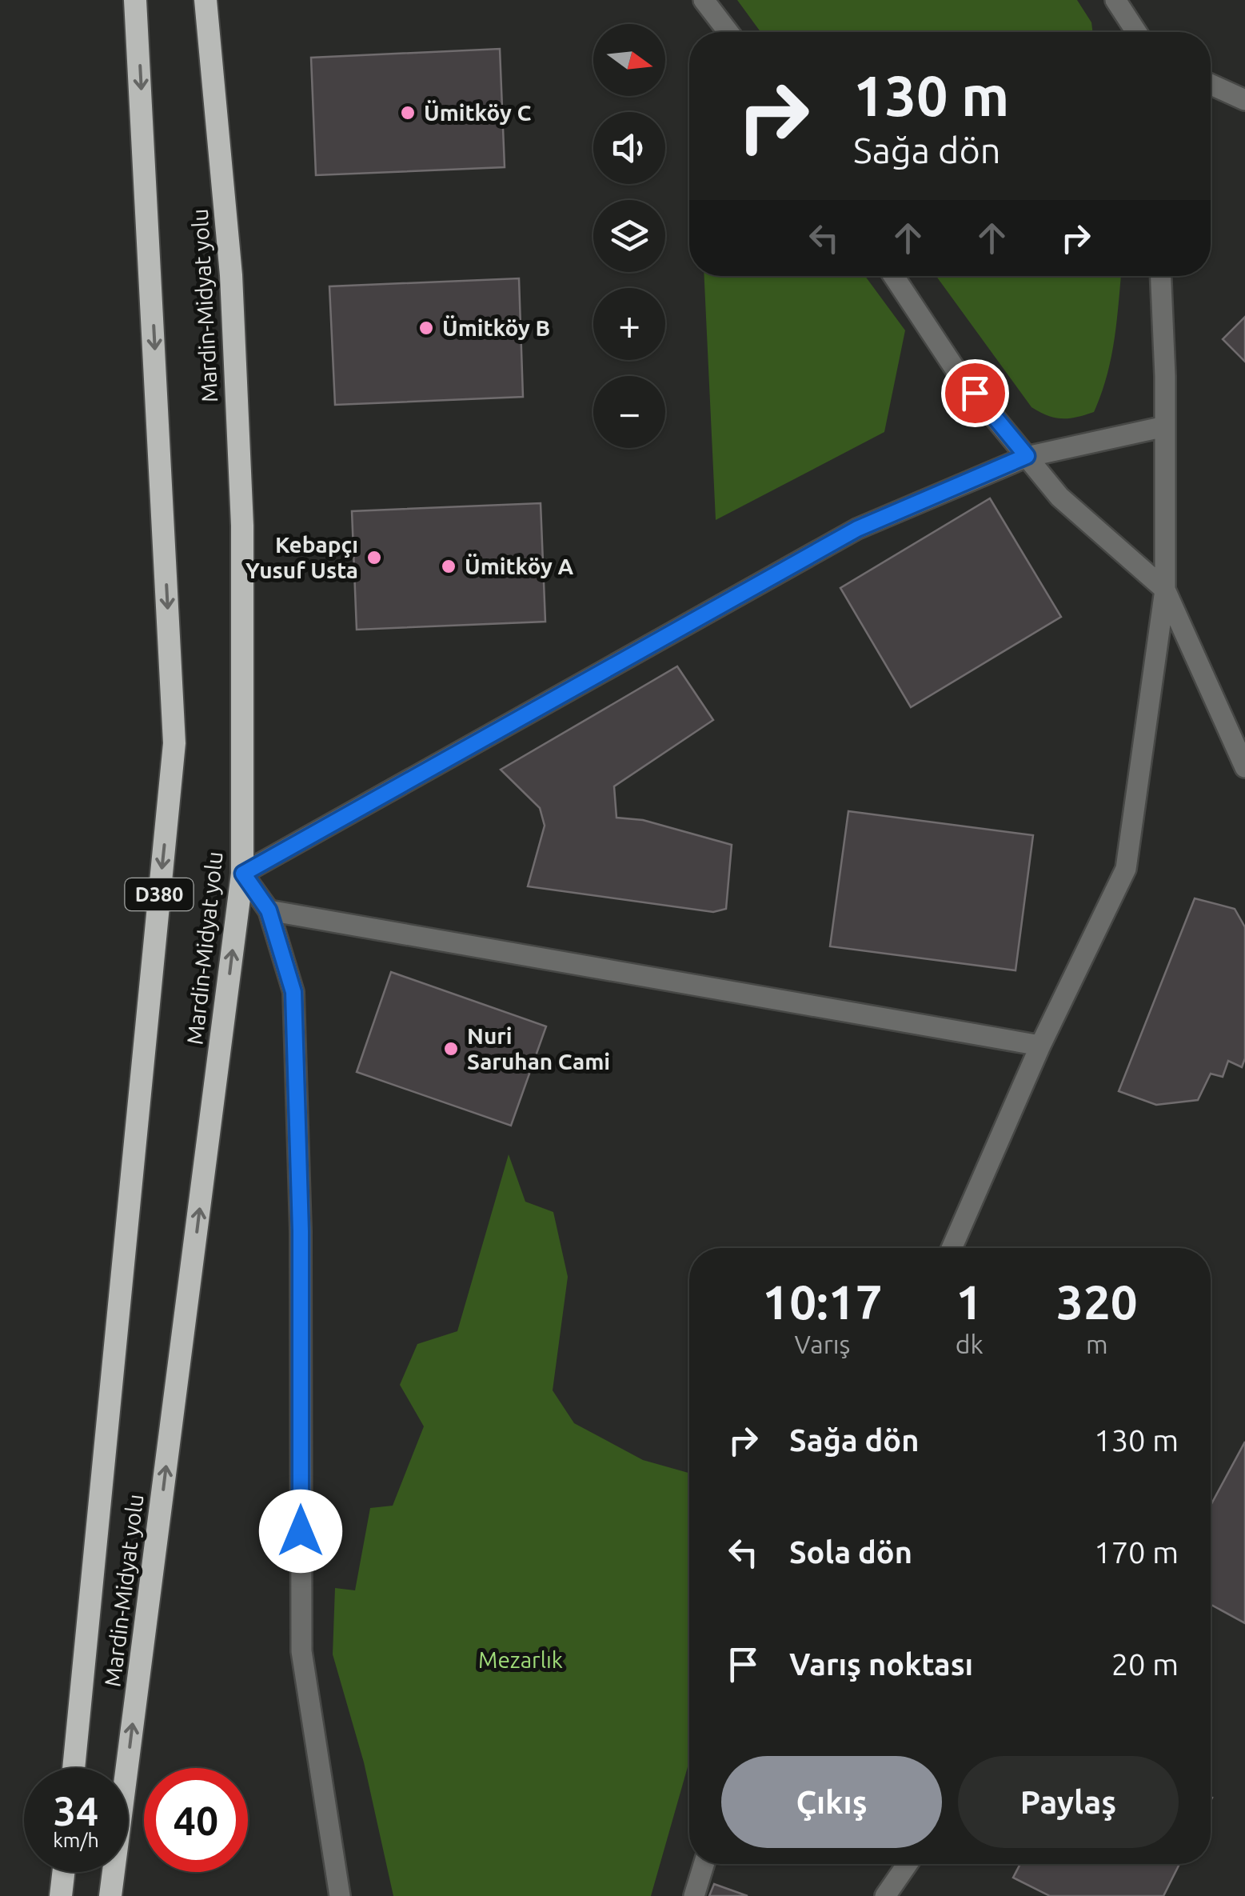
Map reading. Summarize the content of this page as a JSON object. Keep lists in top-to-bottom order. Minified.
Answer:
{"streets":{"highway":["Mardin-Midyat yolu","D380"]},"parks":["Mezarlık"],"places":["Ümitköy C","Ümitköy B","Kebapçı Yusuf Usta","Ümitköy A","Nuri Saruhan Cami"],"north":"right","page":{"map_buttons":["+","−"],"turn":["130 m","Sağa dön"],"eta":["10:17","Varış","1","dk","320","m"],"list":[{"name":"Sağa dön","value":"130 m"},{"name":"Sola dön","value":"170 m"},{"name":"Varış noktası","value":"20 m"}],"buttons":["Çıkış","Paylaş"],"speed":"34 km/h","limit":"40"}}
